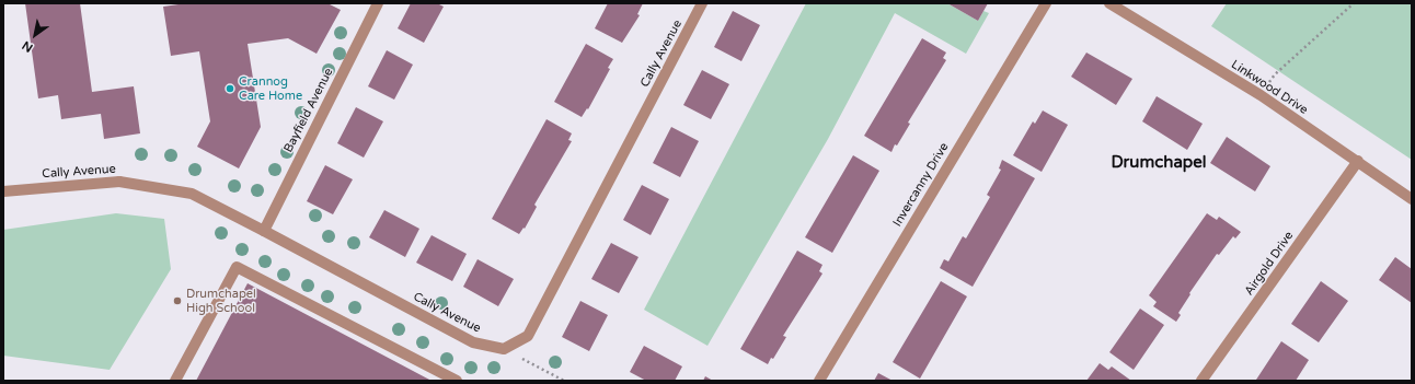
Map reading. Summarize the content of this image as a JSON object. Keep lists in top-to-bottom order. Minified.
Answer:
{"streets":{"street":["Cally Avenue","Linkwood Drive","Bayfield Avenue","Invercanny Drive","Airgold Drive"]},"crossings":[["Cally Avenue","Bayfield Avenue"],["Linkwood Drive","Airgold Drive"]],"districts":["Drumchapel"],"places":["Crannog Care Home","Drumchapel High School"],"north":"bottom left"}
